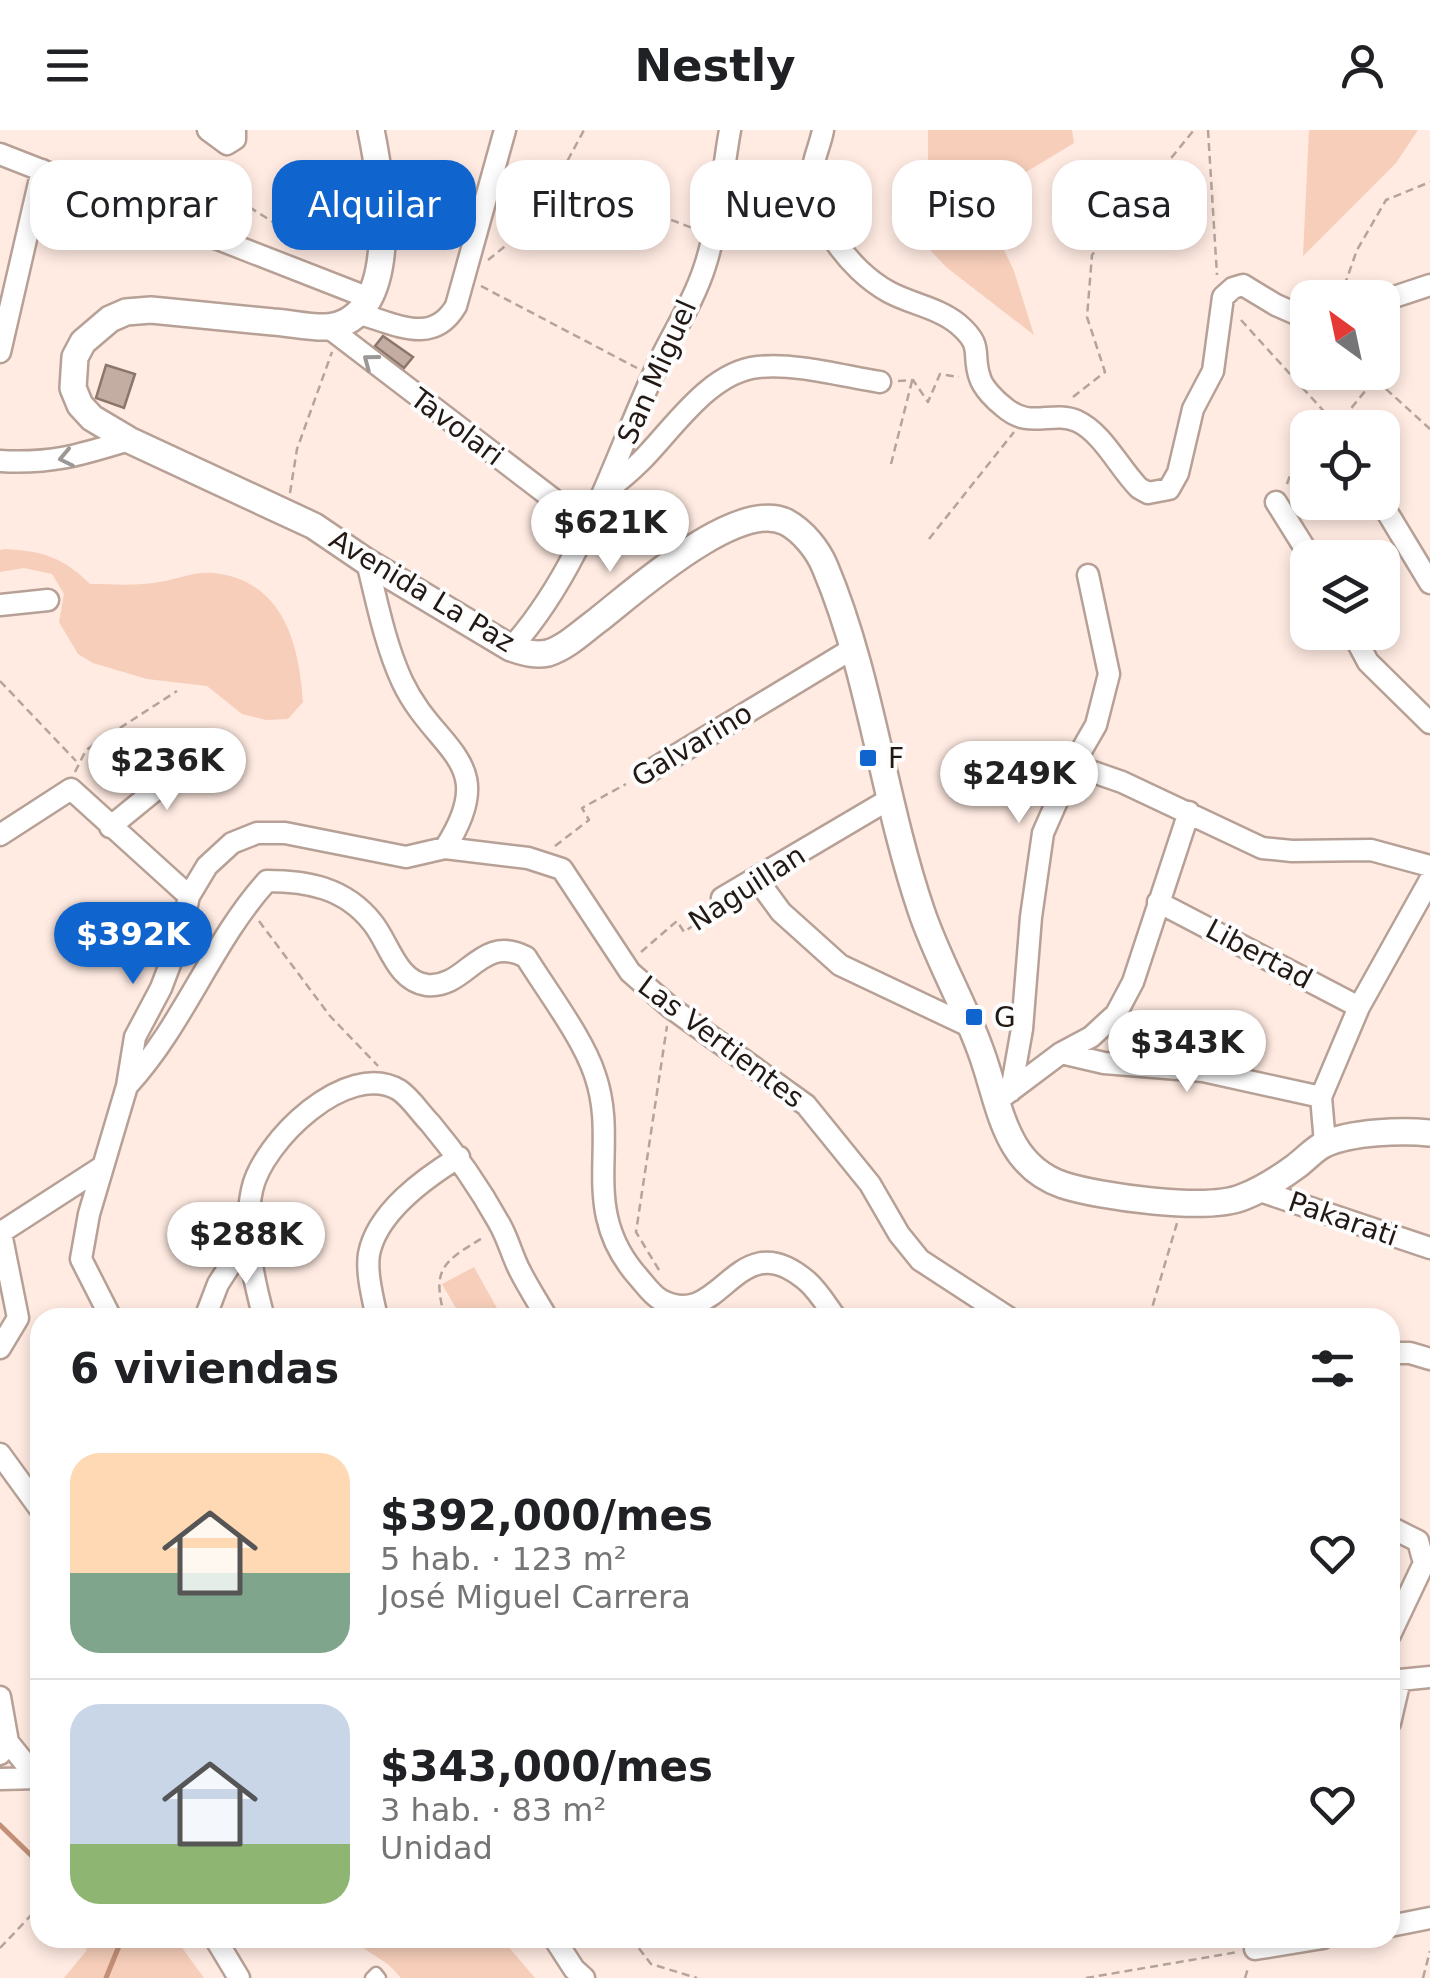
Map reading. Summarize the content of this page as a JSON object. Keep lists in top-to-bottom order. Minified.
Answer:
{"streets":{"street":["San Miguel","Tavolari","Avenida La Paz","Galvarino","Naguillan","Libertad","Las Vertientes","Pakarati"]},"crossings":[["San Miguel","Tavolari"],["San Miguel","Avenida La Paz"],["Tavolari","Avenida La Paz"],["Avenida La Paz","Galvarino"],["Avenida La Paz","Naguillan"],["Avenida La Paz","Pakarati"],["Naguillan","Las Vertientes"]],"one_way":["Tavolari"],"places":{"transit":["F","G"]},"north":"top left","page":{"header":"Nestly","chip":["Comprar","Alquilar","Filtros","Nuevo","Piso","Casa"],"price":["$621K","$236K","$249K","$392K","$343K","$288K"],"heading":"6 viviendas","list":[{"name":"$392,000/mes","note":"5 hab. · 123 m² · José Miguel Carrera"},{"name":"$343,000/mes","note":"3 hab. · 83 m² · Unidad"}]}}
